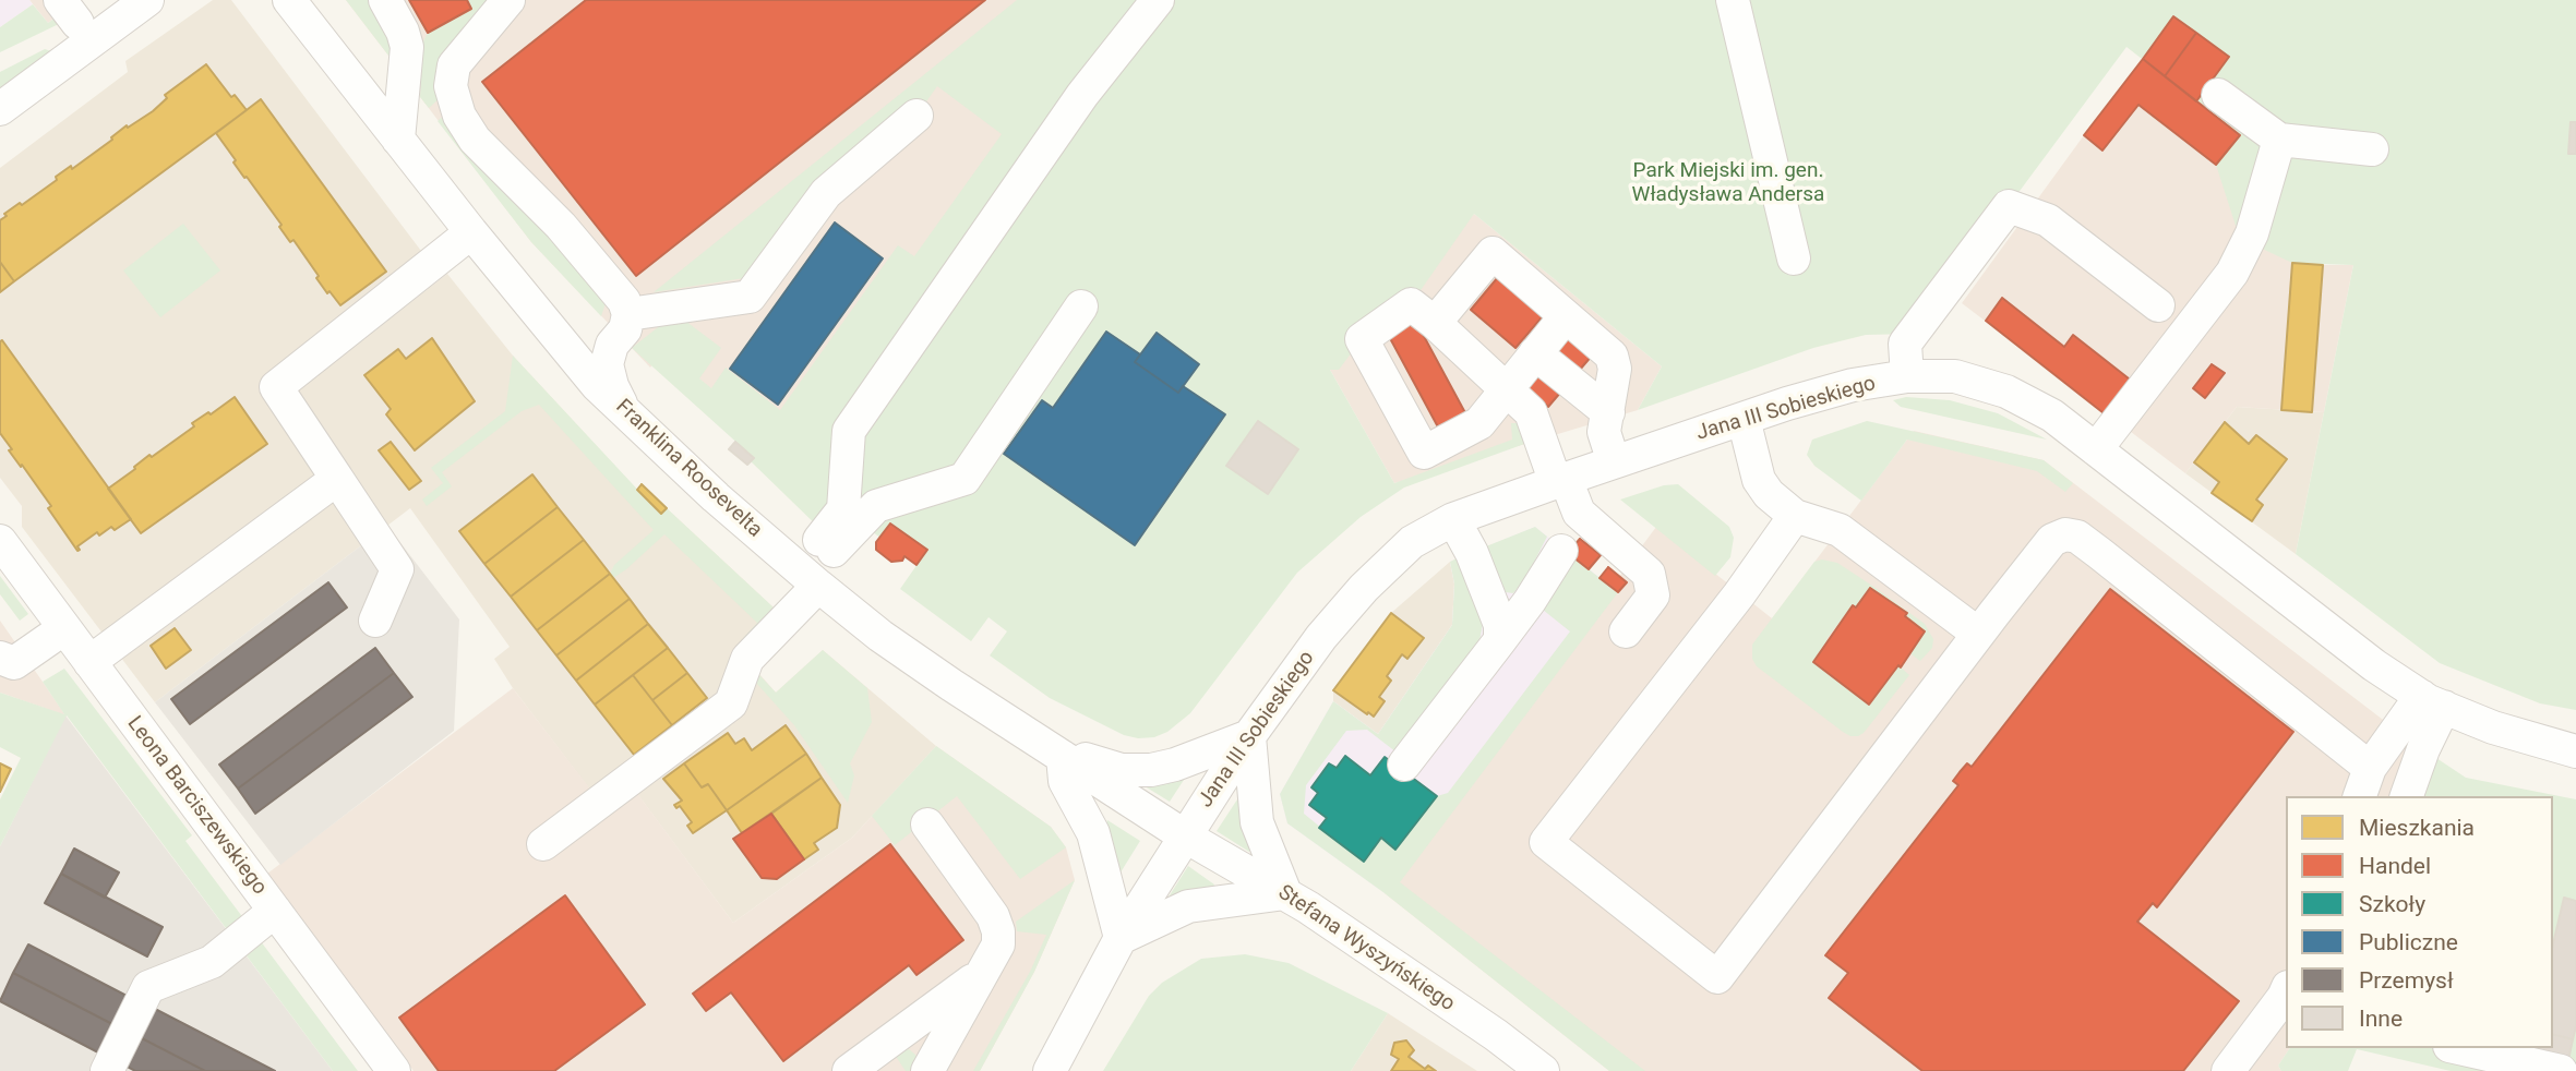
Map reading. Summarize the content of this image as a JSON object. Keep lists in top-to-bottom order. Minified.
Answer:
{"streets":{"street":["Jana III Sobieskiego","Franklina Roosevelta","Leona Barciszewskiego","Stefana Wyszyńskiego"]},"crossings":[["Jana III Sobieskiego","Franklina Roosevelta"],["Jana III Sobieskiego","Stefana Wyszyńskiego"],["Franklina Roosevelta","Stefana Wyszyńskiego"]],"parks":["Park Miejski im. gen. Władysława Andersa"],"legend":["Mieszkania","Handel","Szkoły","Publiczne","Przemysł","Inne"]}
